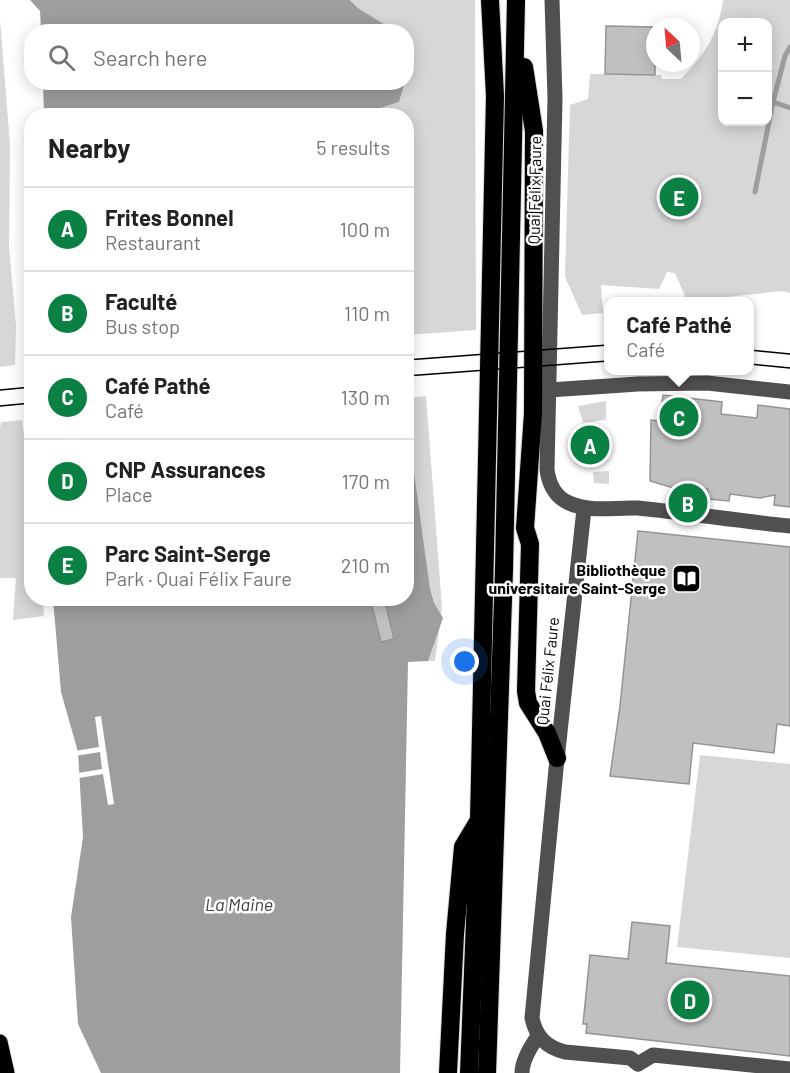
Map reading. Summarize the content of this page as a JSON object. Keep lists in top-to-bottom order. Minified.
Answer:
{"streets":{"highway":["Quai Félix Faure"]},"water":["La Maine"],"places":{"library":["Bibliothèque universitaire Saint-Serge"]},"north":"top left","page":{"map_buttons":["+","−"],"search":"Search here","heading":["Nearby","5 results"],"pins":["E","C","A","B","D"],"list":[{"mark":"A","name":"Frites Bonnel","note":"Restaurant","value":"100 m"},{"mark":"B","name":"Faculté","note":"Bus stop","value":"110 m"},{"mark":"C","name":"Café Pathé","note":"Café","value":"130 m"},{"mark":"D","name":"CNP Assurances","note":"Place","value":"170 m"},{"mark":"E","name":"Parc Saint-Serge","note":"Park · Quai Félix Faure","value":"210 m"}],"popup":["Café Pathé","Café"]}}
